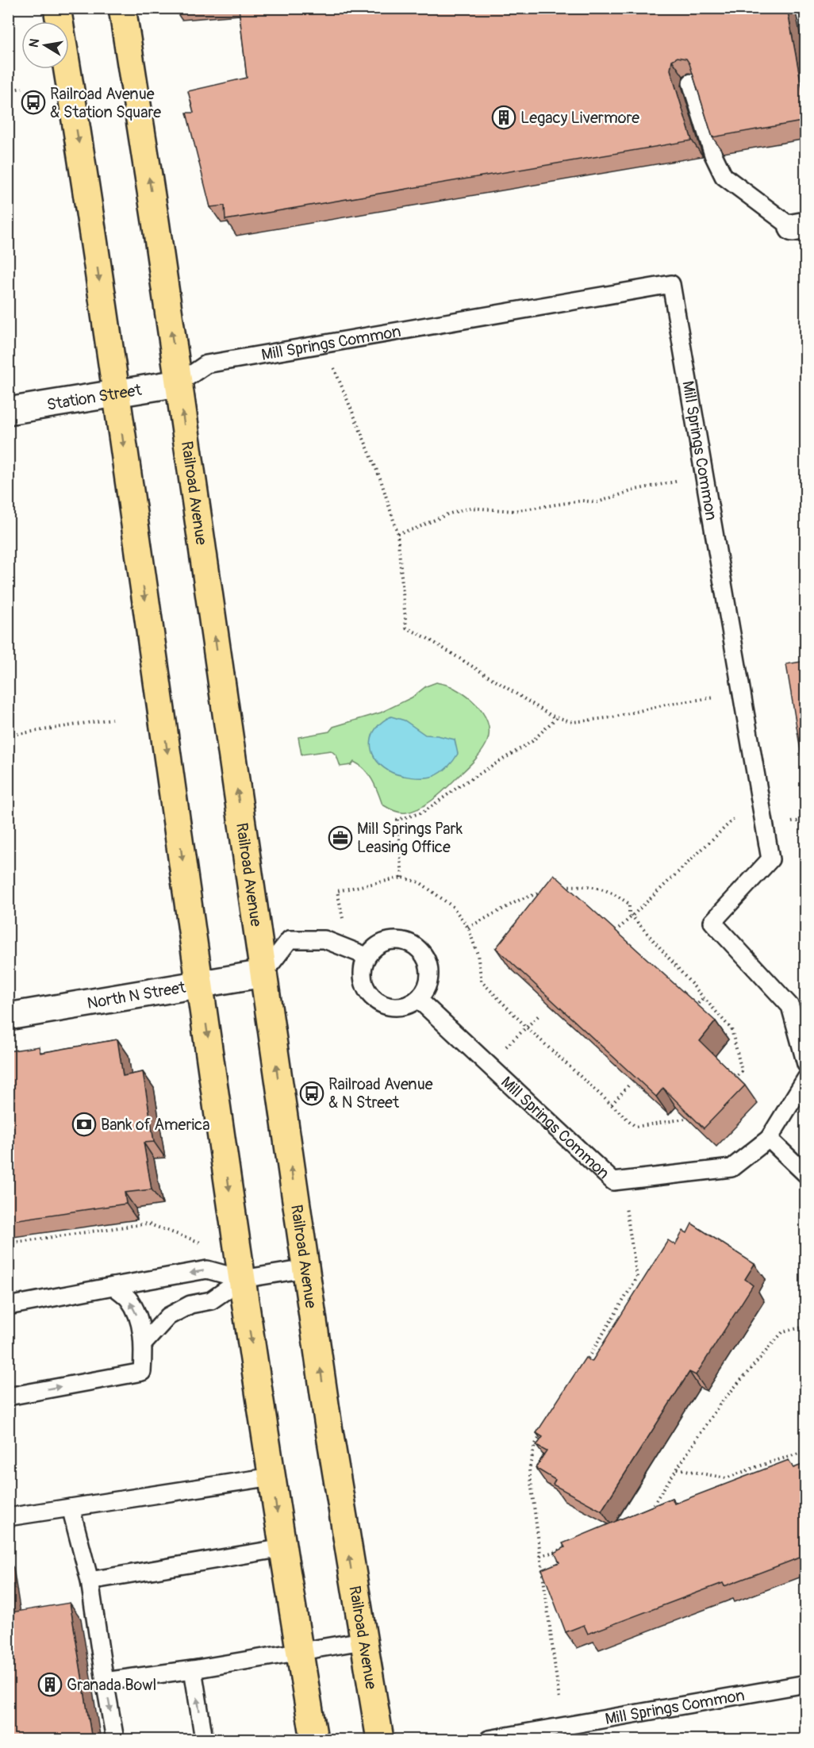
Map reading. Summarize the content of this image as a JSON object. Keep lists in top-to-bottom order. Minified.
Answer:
{"streets":{"main road":["Railroad Avenue"],"street":["Station Street","North N Street"],"lane":["Mill Springs Common"]},"crossings":[["Mill Springs Common","Station Street"],["Mill Springs Common","Railroad Avenue"],["Station Street","Railroad Avenue"],["Railroad Avenue","North N Street"]],"places":{"bus stop":["Railroad Avenue & Station Square","Railroad Avenue & N Street"],"building":["Legacy Livermore","Granada Bowl"],"office":["Mill Springs Park Leasing Office"],"bank":["Bank of America"]},"north":"left"}
